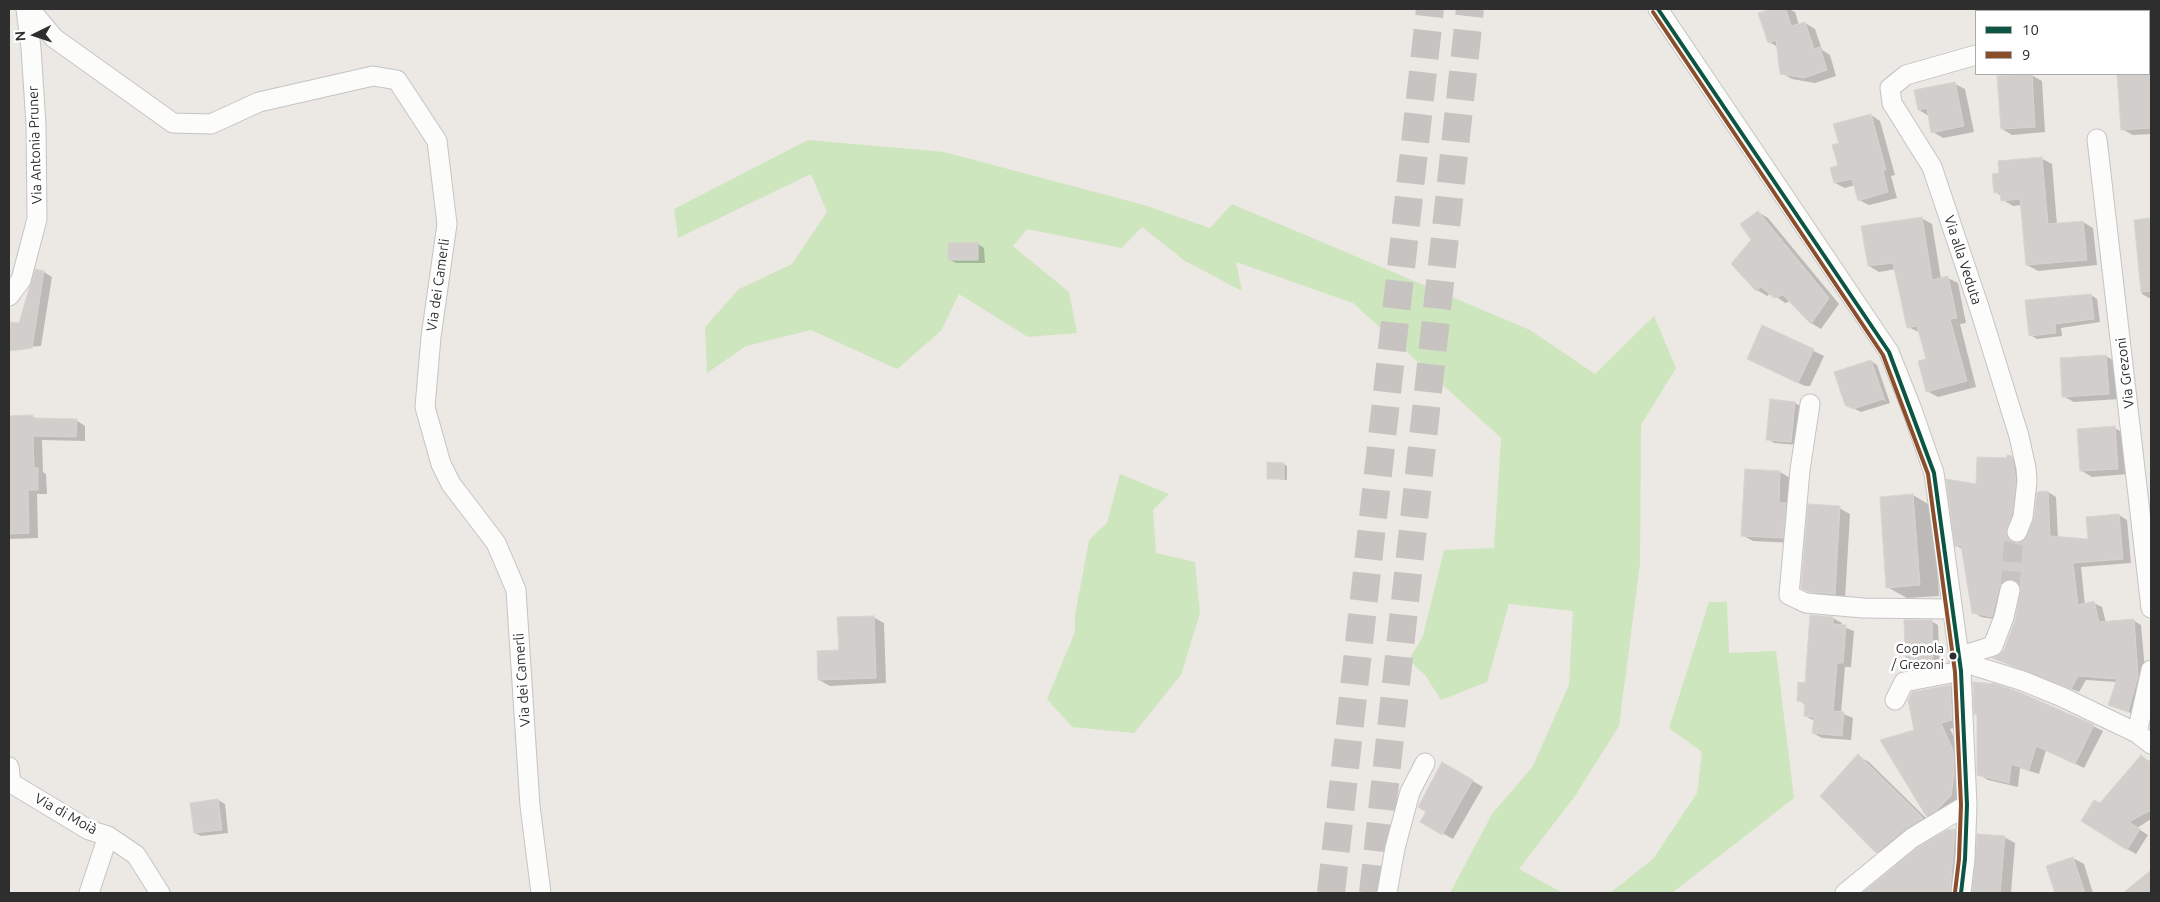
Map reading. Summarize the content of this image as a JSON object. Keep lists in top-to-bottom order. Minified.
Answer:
{"streets":{"street":["Via Antonia Pruner","Via alla Veduta","Via dei Camerli","Via Grezoni","Via di Moià"]},"places":["Cognola / Grezoni"],"lines":["transit line 10","transit line 9"],"legend":["10","9"],"north":"left"}
